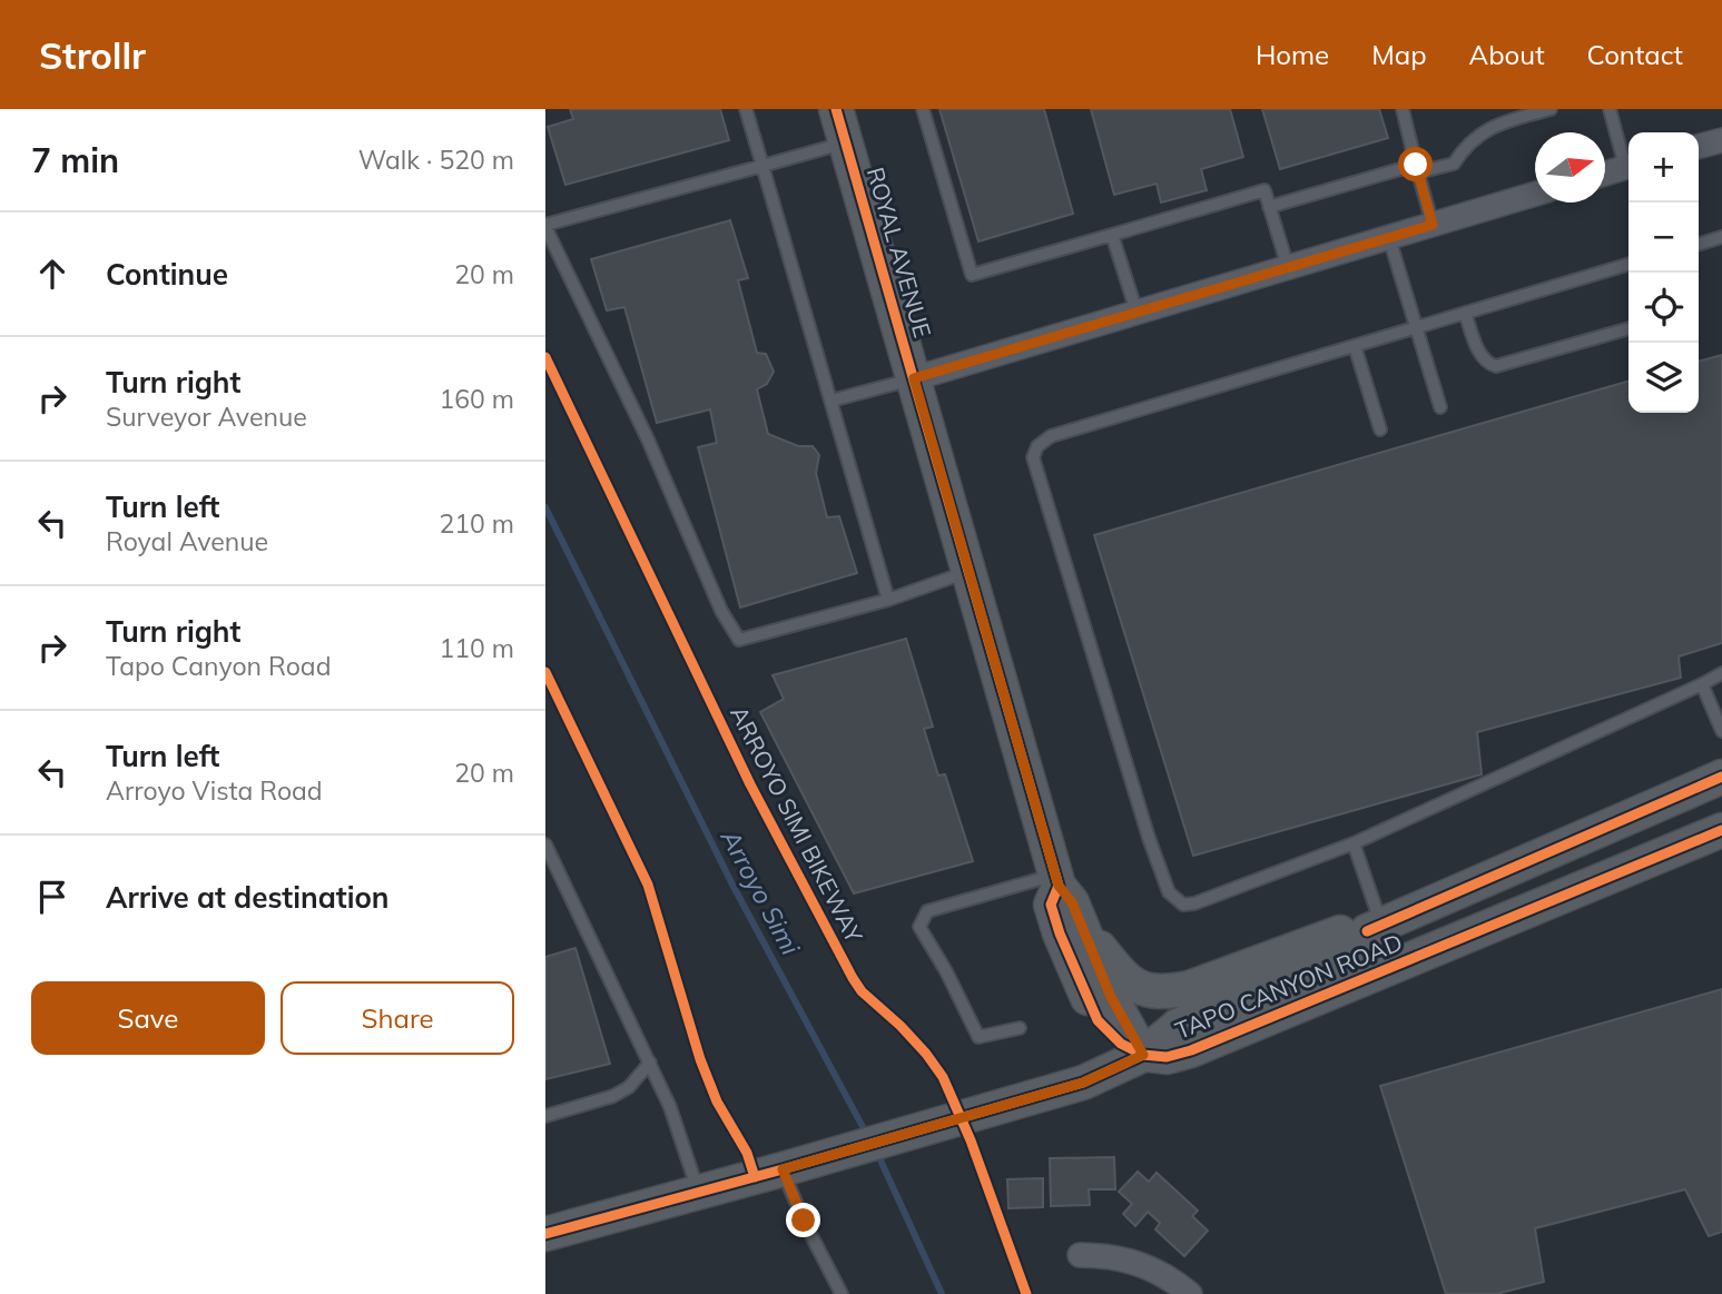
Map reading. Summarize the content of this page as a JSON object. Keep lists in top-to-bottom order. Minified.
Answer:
{"streets":{"main road":["ROYAL AVENUE","TAPO CANYON ROAD"],"cycle path":["ARROYO SIMI BIKEWAY"]},"crossings":[["ROYAL AVENUE","TAPO CANYON ROAD"]],"water":["Arroyo Simi"],"north":"right","page":{"header":"Strollr","nav":["Home","Map","About","Contact"],"heading":["7 min","Walk · 520 m"],"map_buttons":["+","−"],"list":[["Continue","20 m"],["Turn right","Surveyor Avenue","160 m"],["Turn left","Royal Avenue","210 m"],["Turn right","Tapo Canyon Road","110 m"],["Turn left","Arroyo Vista Road","20 m"],"Arrive at destination"],"buttons":["Save","Share"]}}
